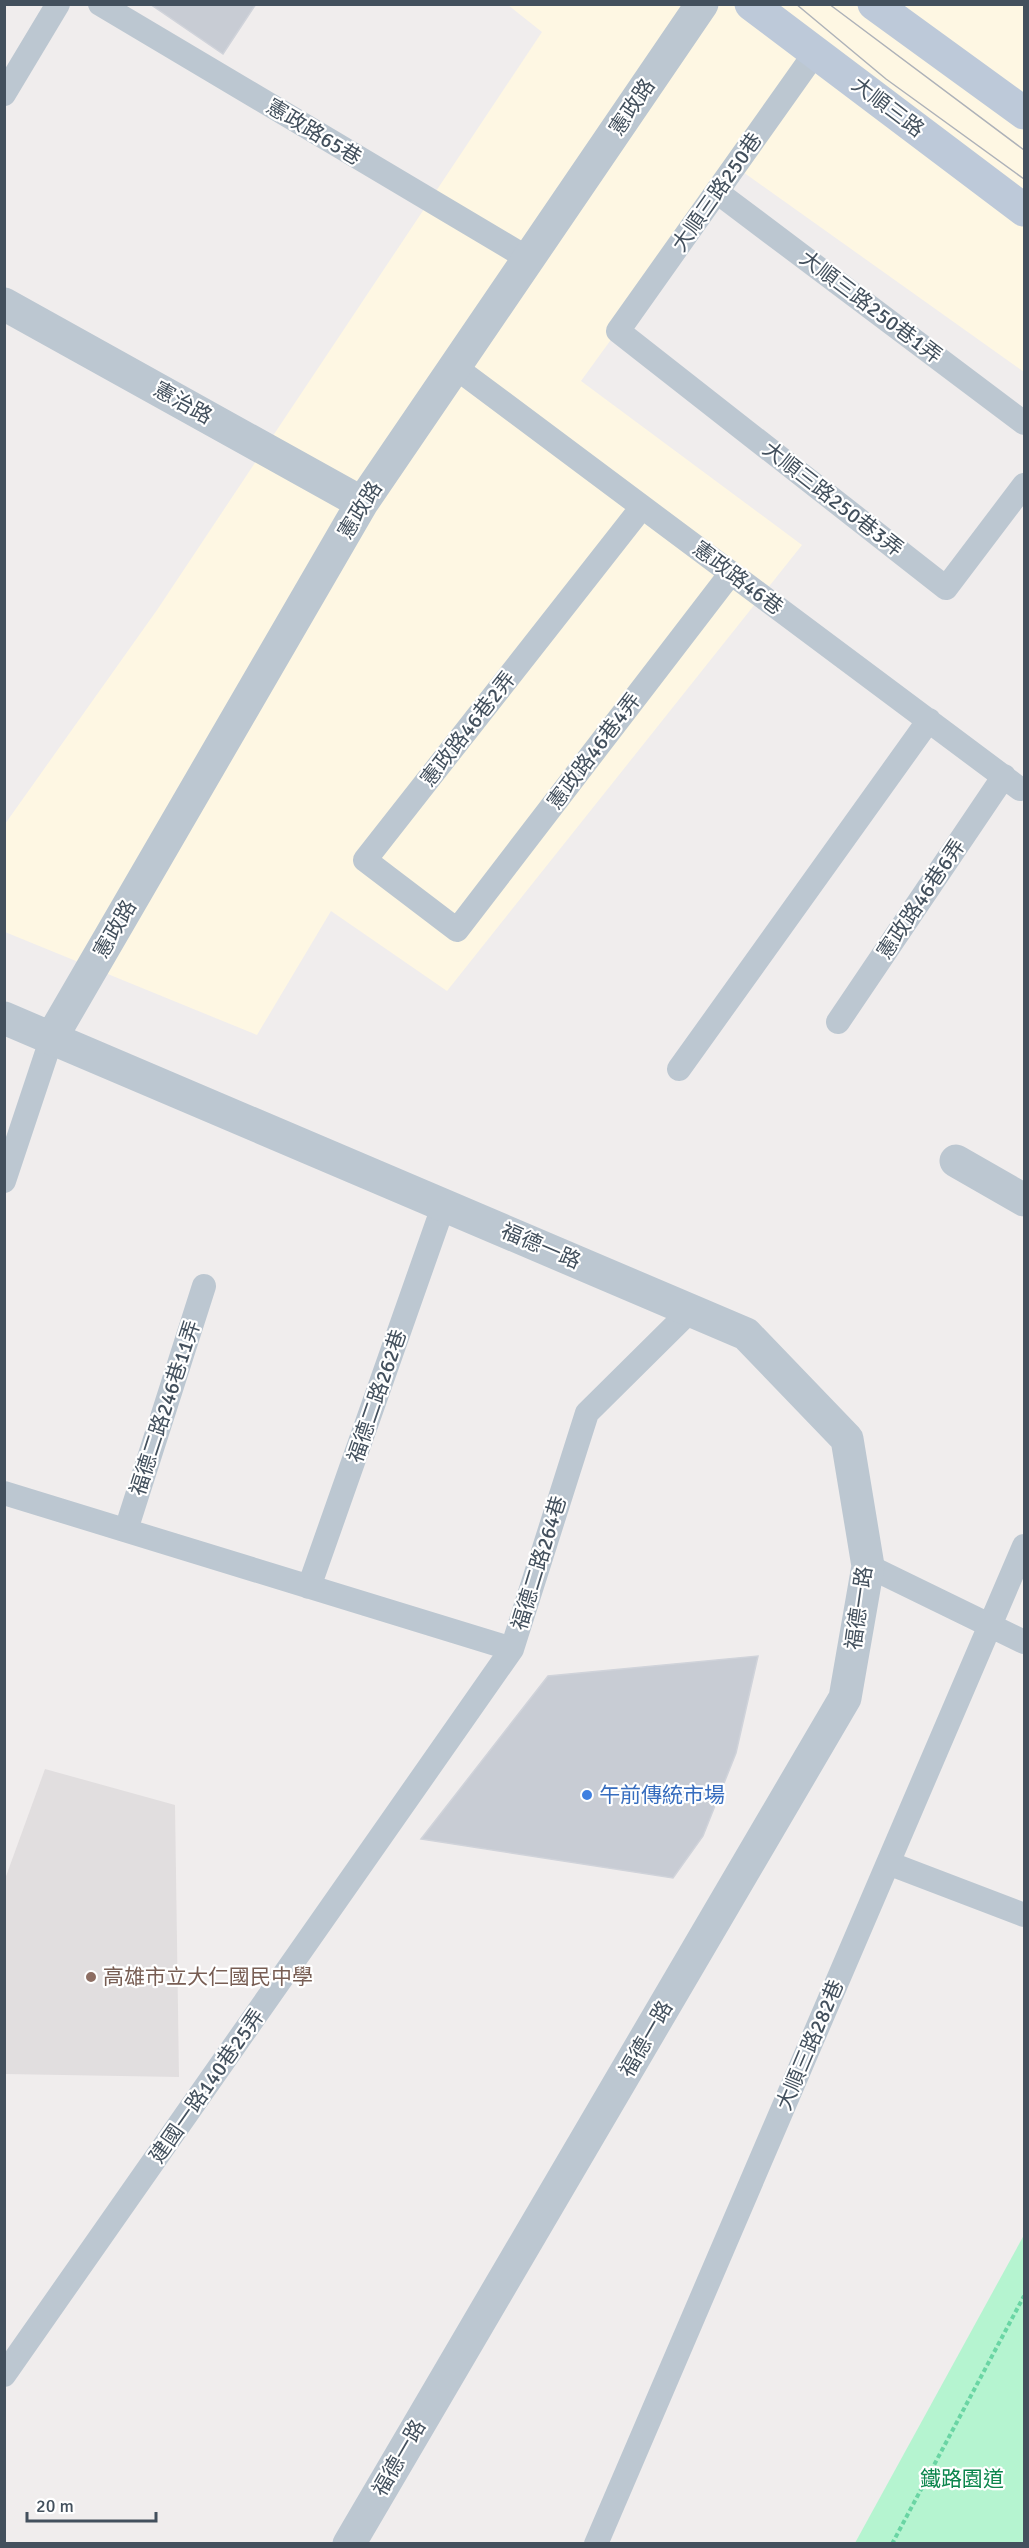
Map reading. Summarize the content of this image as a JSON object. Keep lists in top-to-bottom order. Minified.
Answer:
{"streets":{"street":["憲政路","大順三路","憲治路","福德一路"],"lane":["憲政路65巷","大順三路250巷","大順三路250巷1弄","大順三路250巷3弄","憲政路46巷","憲政路46巷2弄","憲政路46巷4弄","憲政路46巷6弄","福德二路262巷","福德二路246巷11弄","福德二路264巷","大順三路282巷","建國一路140巷25弄"]},"crossings":[["憲政路","憲政路65巷"],["憲政路","憲治路"],["憲政路","憲政路46巷"],["憲政路","福德一路"],["大順三路","大順三路250巷"],["大順三路250巷","大順三路250巷1弄"],["大順三路250巷","大順三路250巷3弄"],["憲政路46巷","憲政路46巷2弄"],["憲政路46巷","憲政路46巷4弄"],["憲政路46巷","憲政路46巷6弄"],["憲政路46巷2弄","憲政路46巷4弄"],["福德一路","福德二路262巷"],["福德一路","福德二路264巷"],["福德二路262巷","福德二路264巷"],["福德二路264巷","建國一路140巷25弄"]],"parks":["鐵路園道"],"places":["午前傳統市場","高雄市立大仁國民中學"],"scale_bar":"20 m"}
